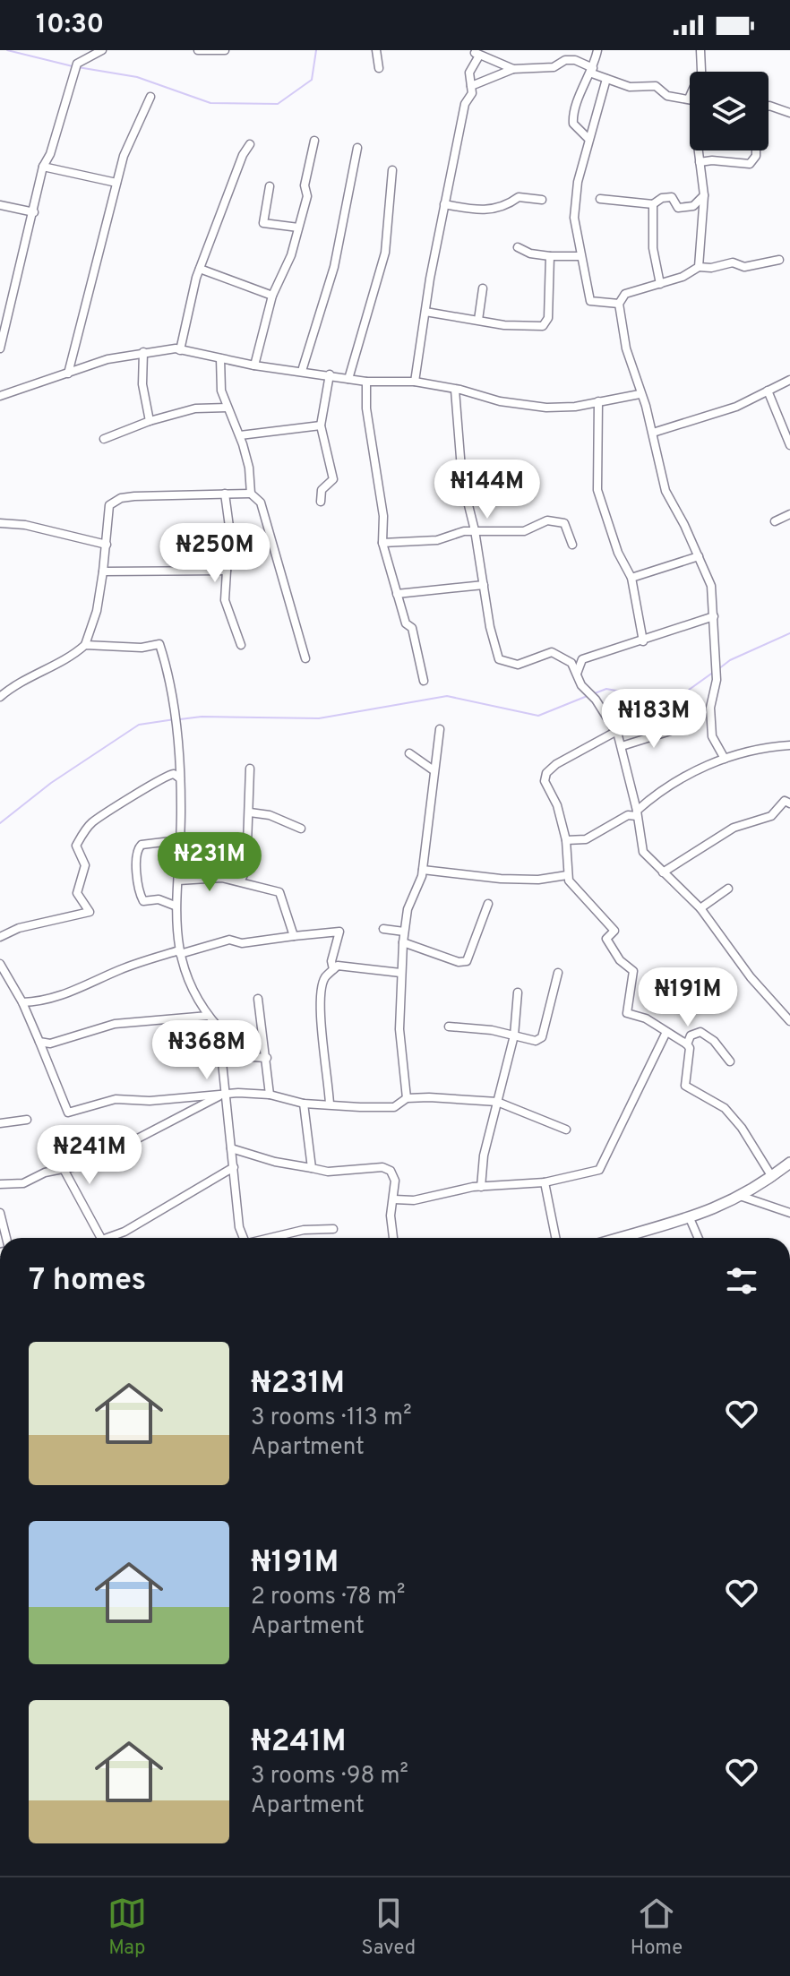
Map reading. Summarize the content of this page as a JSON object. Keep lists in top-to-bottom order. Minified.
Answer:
{"page":{"status":"10:30","price":["₦144M","₦250M","₦183M","₦231M","₦191M","₦368M","₦241M"],"heading":"7 homes","list":[{"name":"₦231M","note":"3 rooms · 113 m² · Apartment"},{"name":"₦191M","note":"2 rooms · 78 m² · Apartment"},{"name":"₦241M","note":"3 rooms · 98 m² · Apartment"}],"tabs":["Map","Saved","Home"]}}
